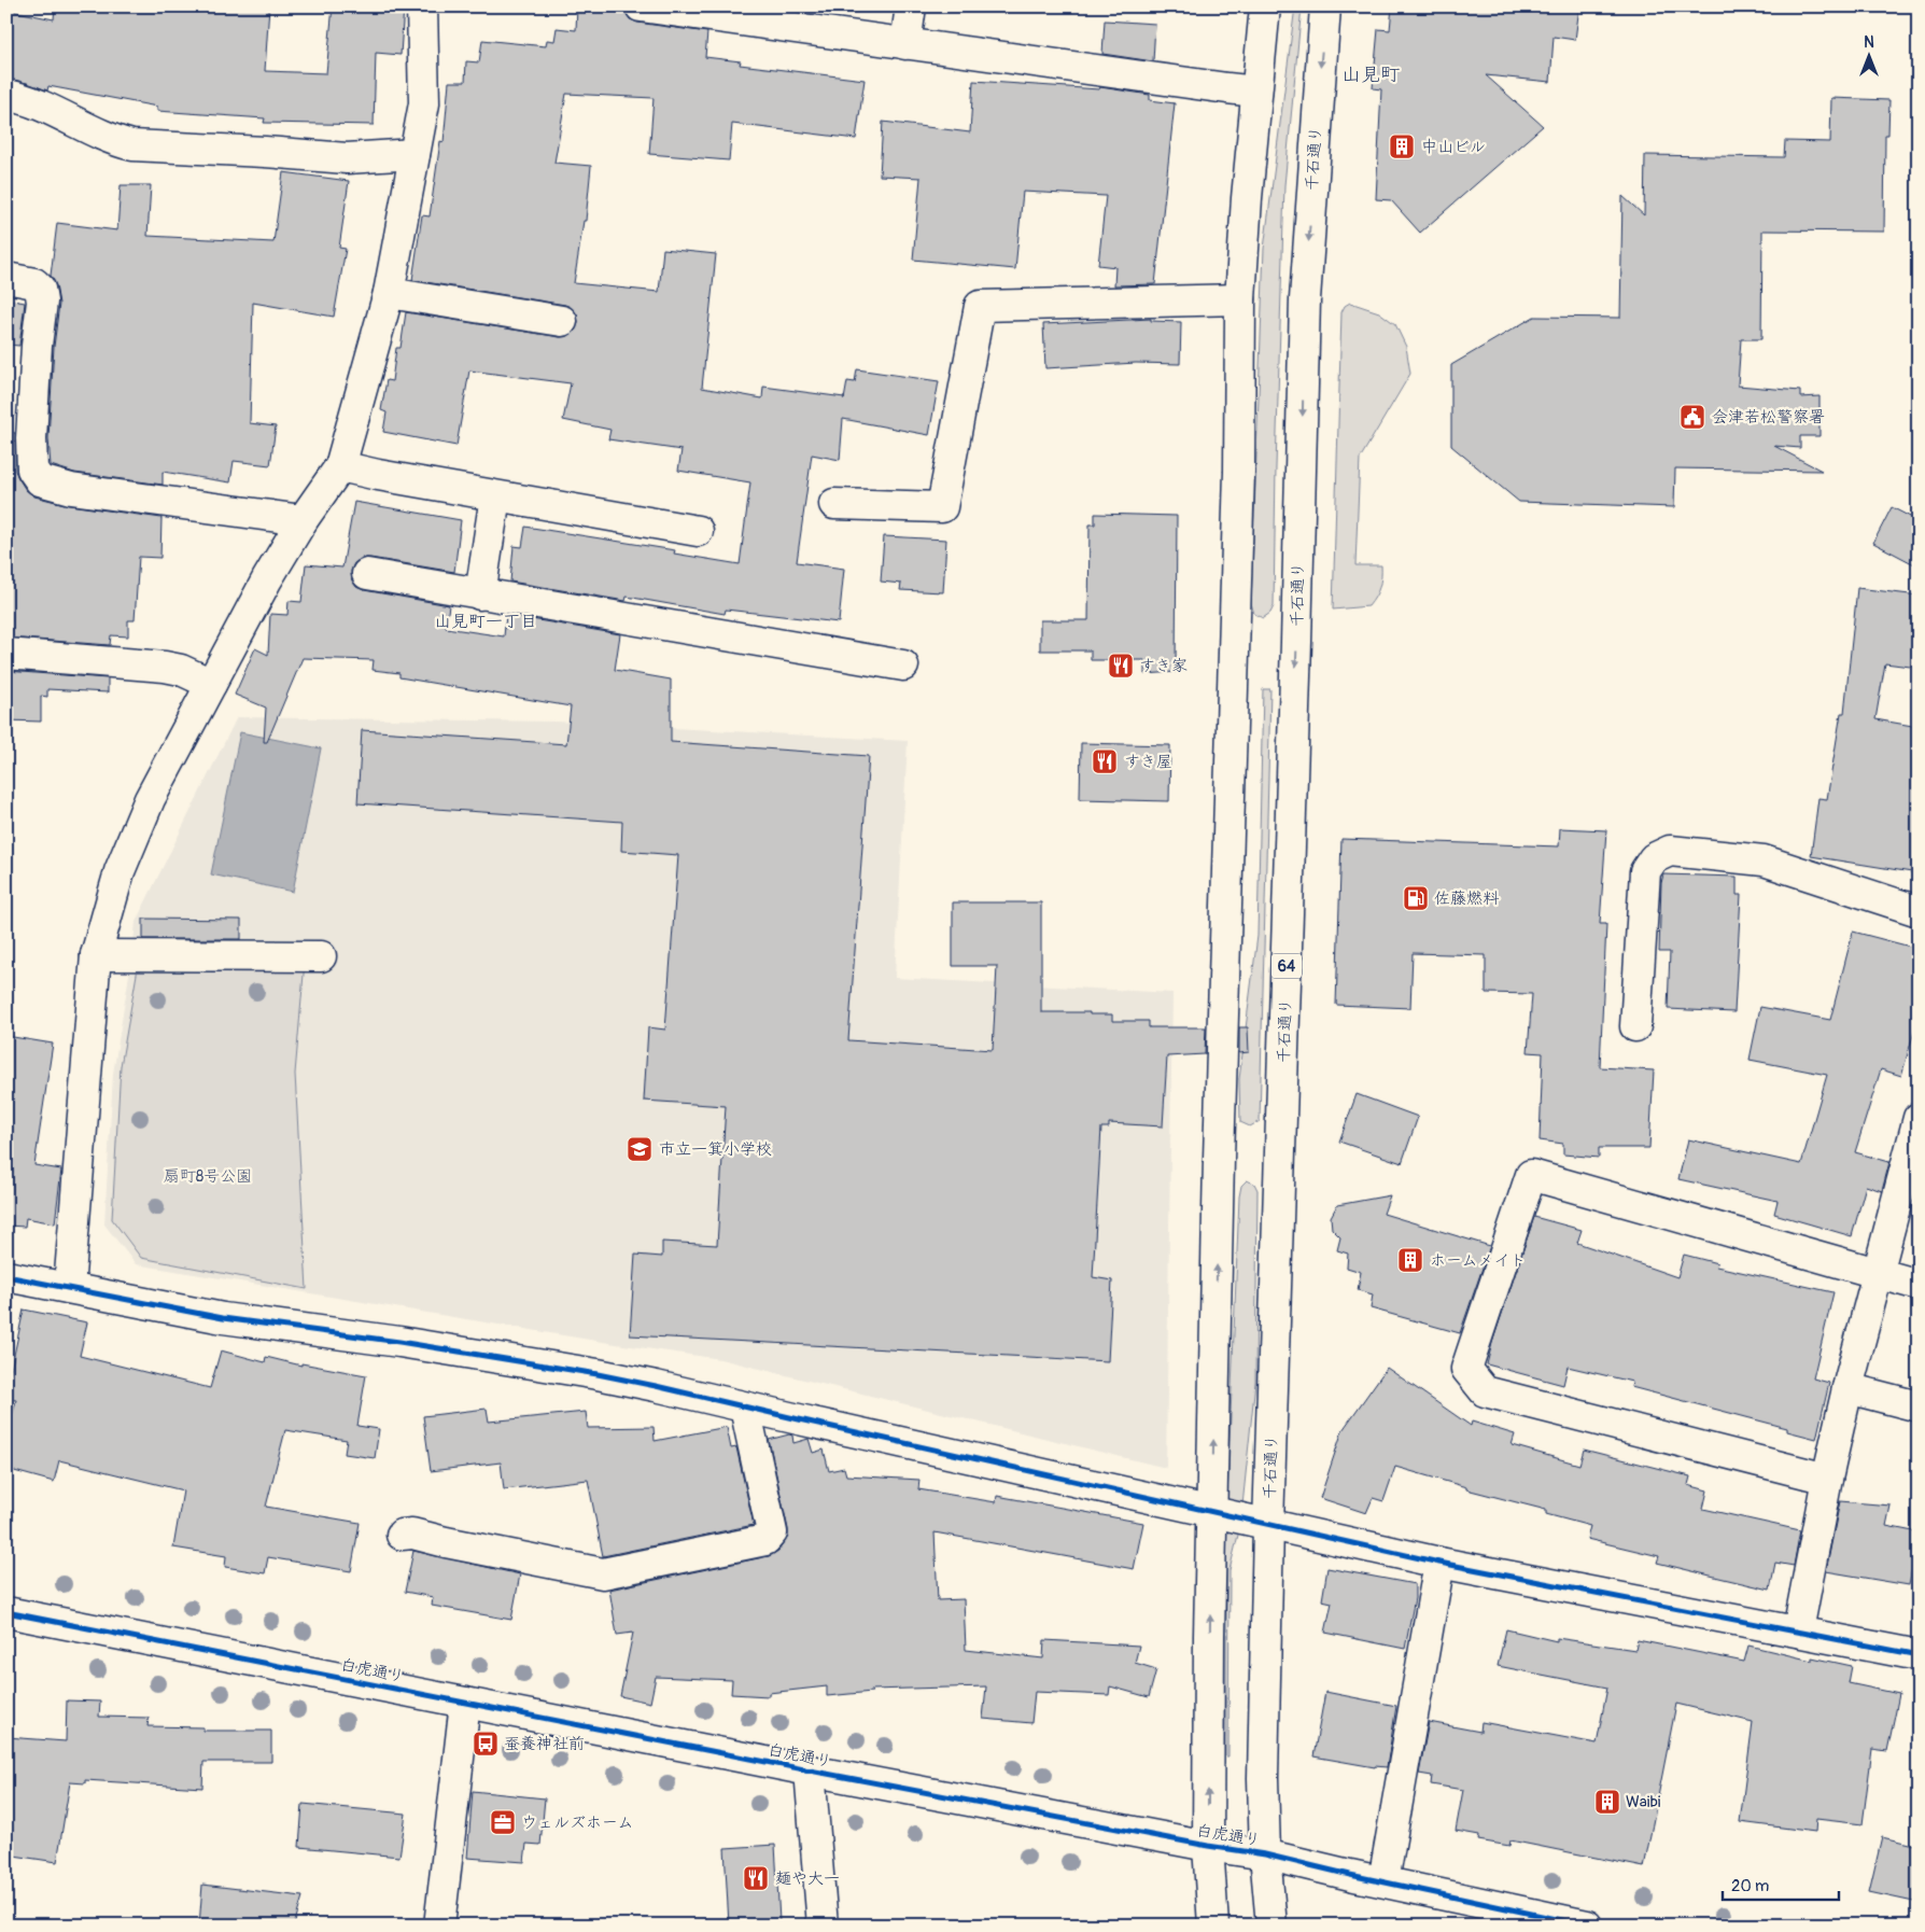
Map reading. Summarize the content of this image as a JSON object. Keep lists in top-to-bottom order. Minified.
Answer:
{"streets":{"street":["千石通り","64","白虎通り"]},"crossings":[["千石通り","白虎通り"]],"districts":["山見町","山見町一丁目"],"parks":["扇町8号公園"],"places":{"building":["中山ビル","ホームメイト","Waibi"],"public building":["会津若松警察署"],"restaurant":["すき家","すき屋","麺や大一"],"fuel station":["佐藤燃料"],"school or university":["市立一箕小学校"],"bus stop":["蚕養神社前"],"office":["ウェルズホーム"]},"scale_bar":"20 m","north":"top"}
